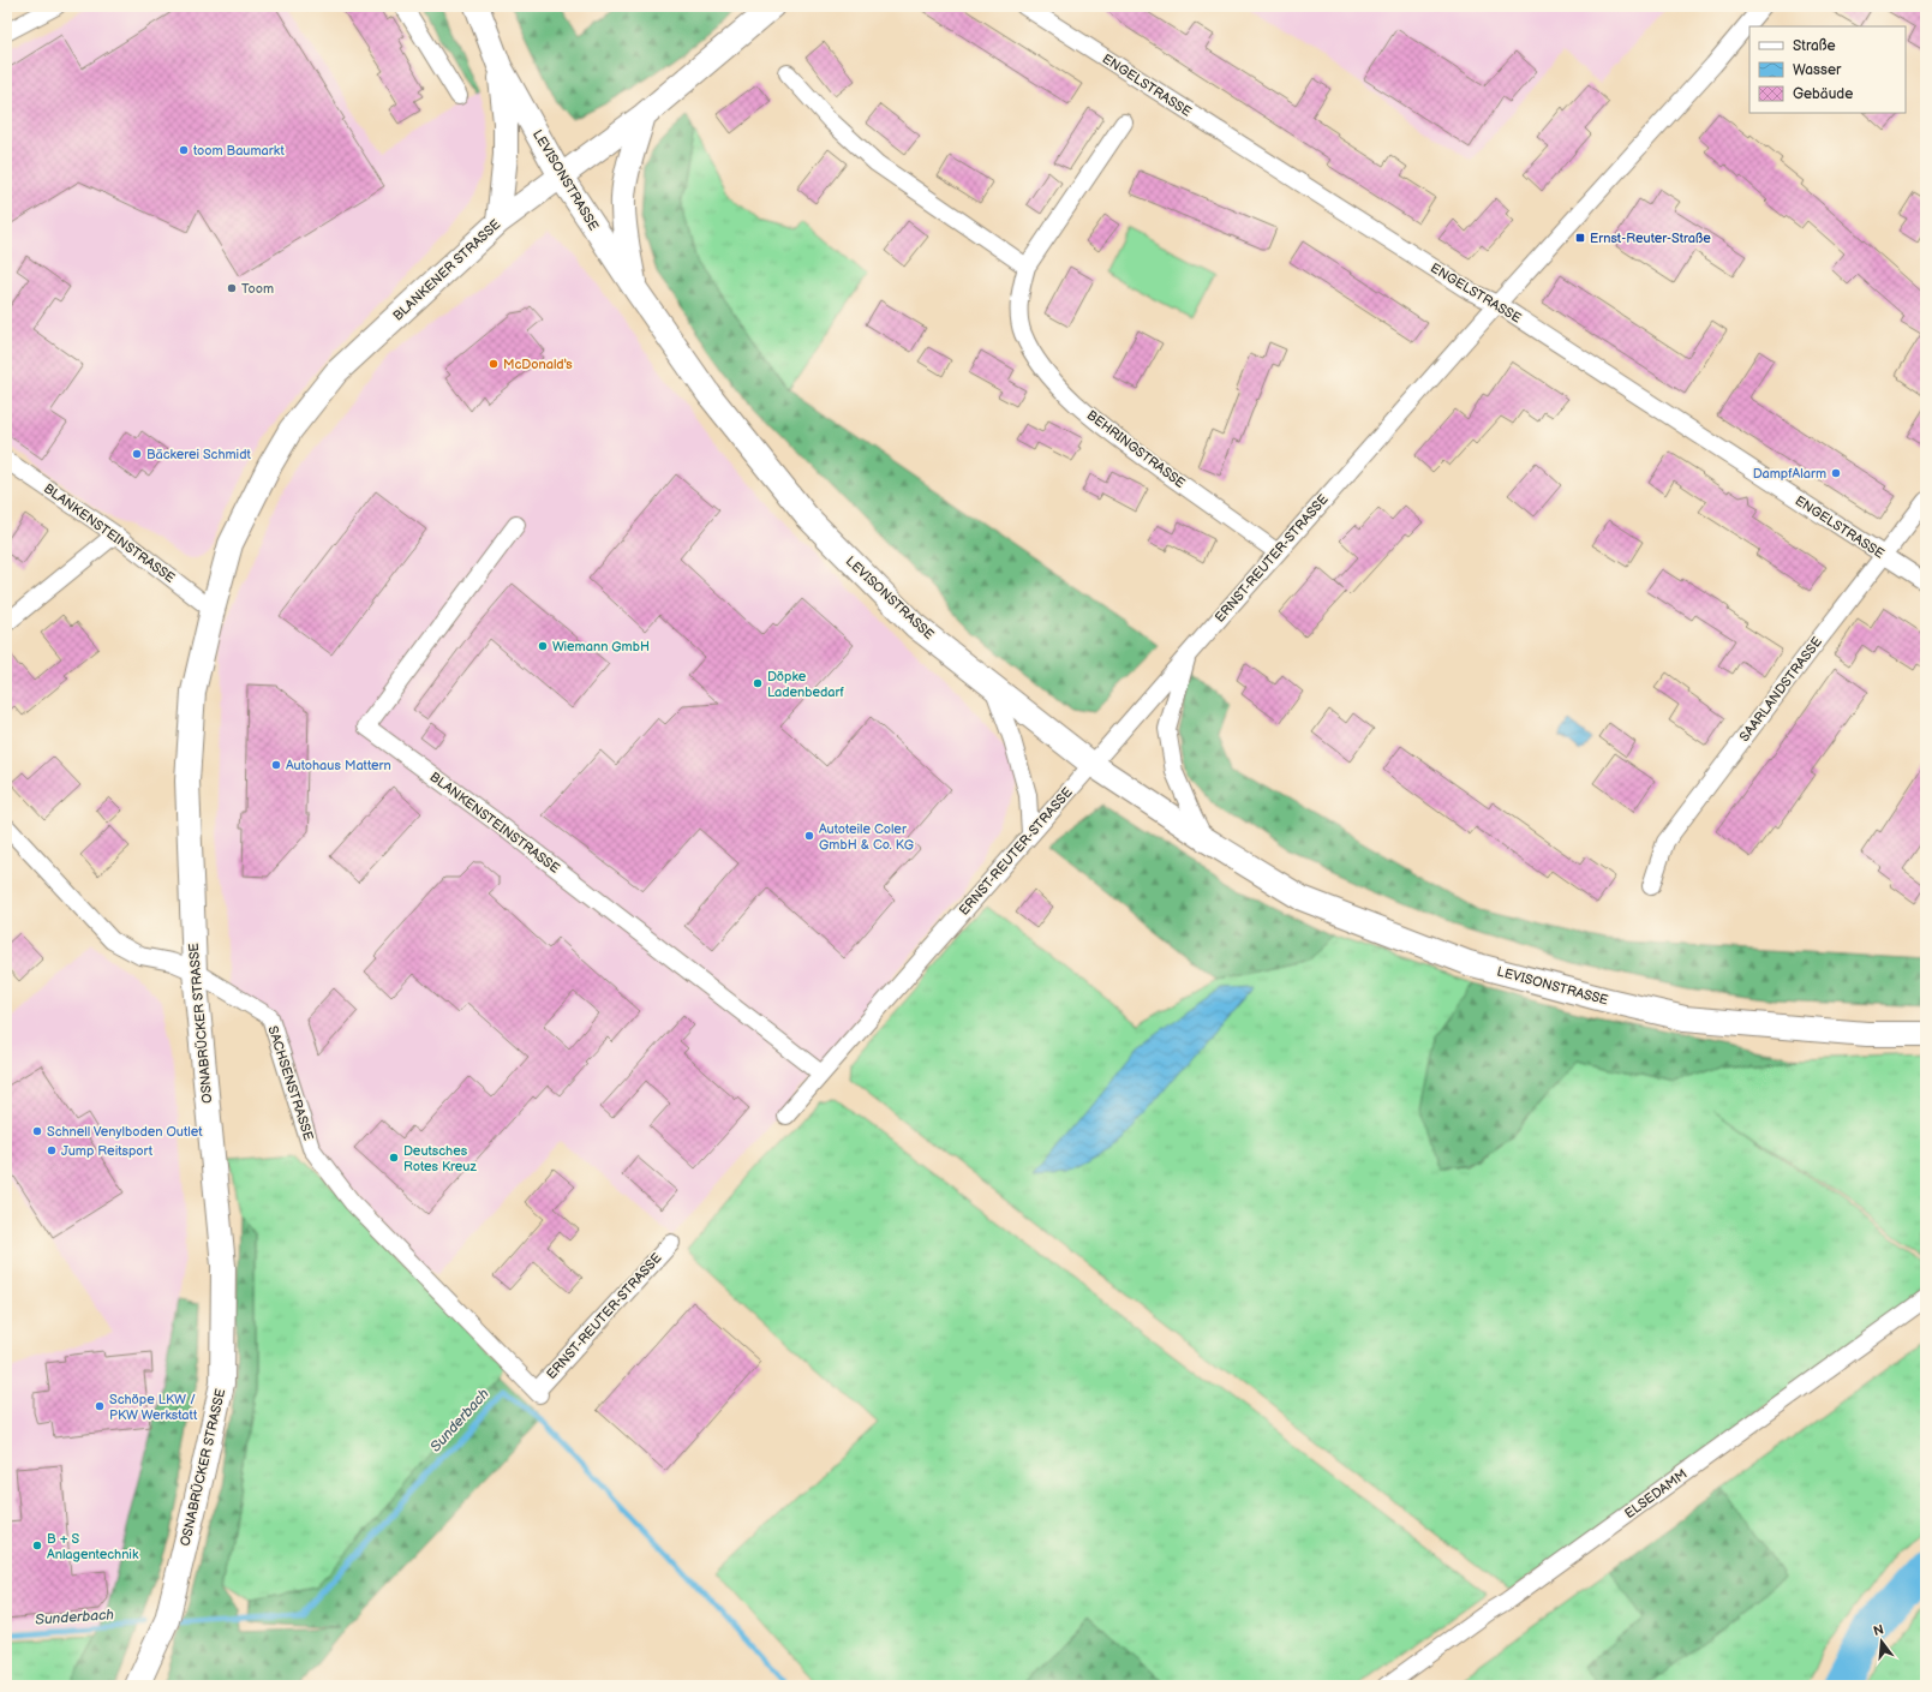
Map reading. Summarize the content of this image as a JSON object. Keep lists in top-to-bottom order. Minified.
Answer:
{"streets":{"main road":["LEVISONSTRASSE","BLANKENER STRASSE","OSNABRÜCKER STRASSE"],"street":["ENGELSTRASSE","BEHRINGSTRASSE","BLANKENSTEINSTRASSE","ERNST-REUTER-STRASSE","SAARLANDSTRASSE","SACHSENSTRASSE","ELSEDAMM"]},"crossings":[["ENGELSTRASSE","ERNST-REUTER-STRASSE"],["ENGELSTRASSE","SAARLANDSTRASSE"],["LEVISONSTRASSE","BLANKENER STRASSE"],["LEVISONSTRASSE","ERNST-REUTER-STRASSE"],["BLANKENER STRASSE","BLANKENSTEINSTRASSE"],["BLANKENER STRASSE","OSNABRÜCKER STRASSE"],["BEHRINGSTRASSE","ERNST-REUTER-STRASSE"],["BLANKENSTEINSTRASSE","ERNST-REUTER-STRASSE"],["BLANKENSTEINSTRASSE","OSNABRÜCKER STRASSE"],["ERNST-REUTER-STRASSE","SACHSENSTRASSE"],["OSNABRÜCKER STRASSE","SACHSENSTRASSE"]],"water":["Sunderbach"],"places":{"other":["toom Baumarkt","Toom","McDonald's","Bäckerei Schmidt","DampfAlarm","Wiemann GmbH","Döpke Ladenbedarf","Autohaus Mattern","Autoteile Coler GmbH & Co. KG","Schnell Venylboden Outlet","Jump Reitsport","Deutsches Rotes Kreuz","Schöpe LKW / PKW Werkstatt","B + S Anlagentechnik"],"transit":["Ernst-Reuter-Straße"]},"legend":["Straße","Wasser","Gebäude"],"north":"top"}
